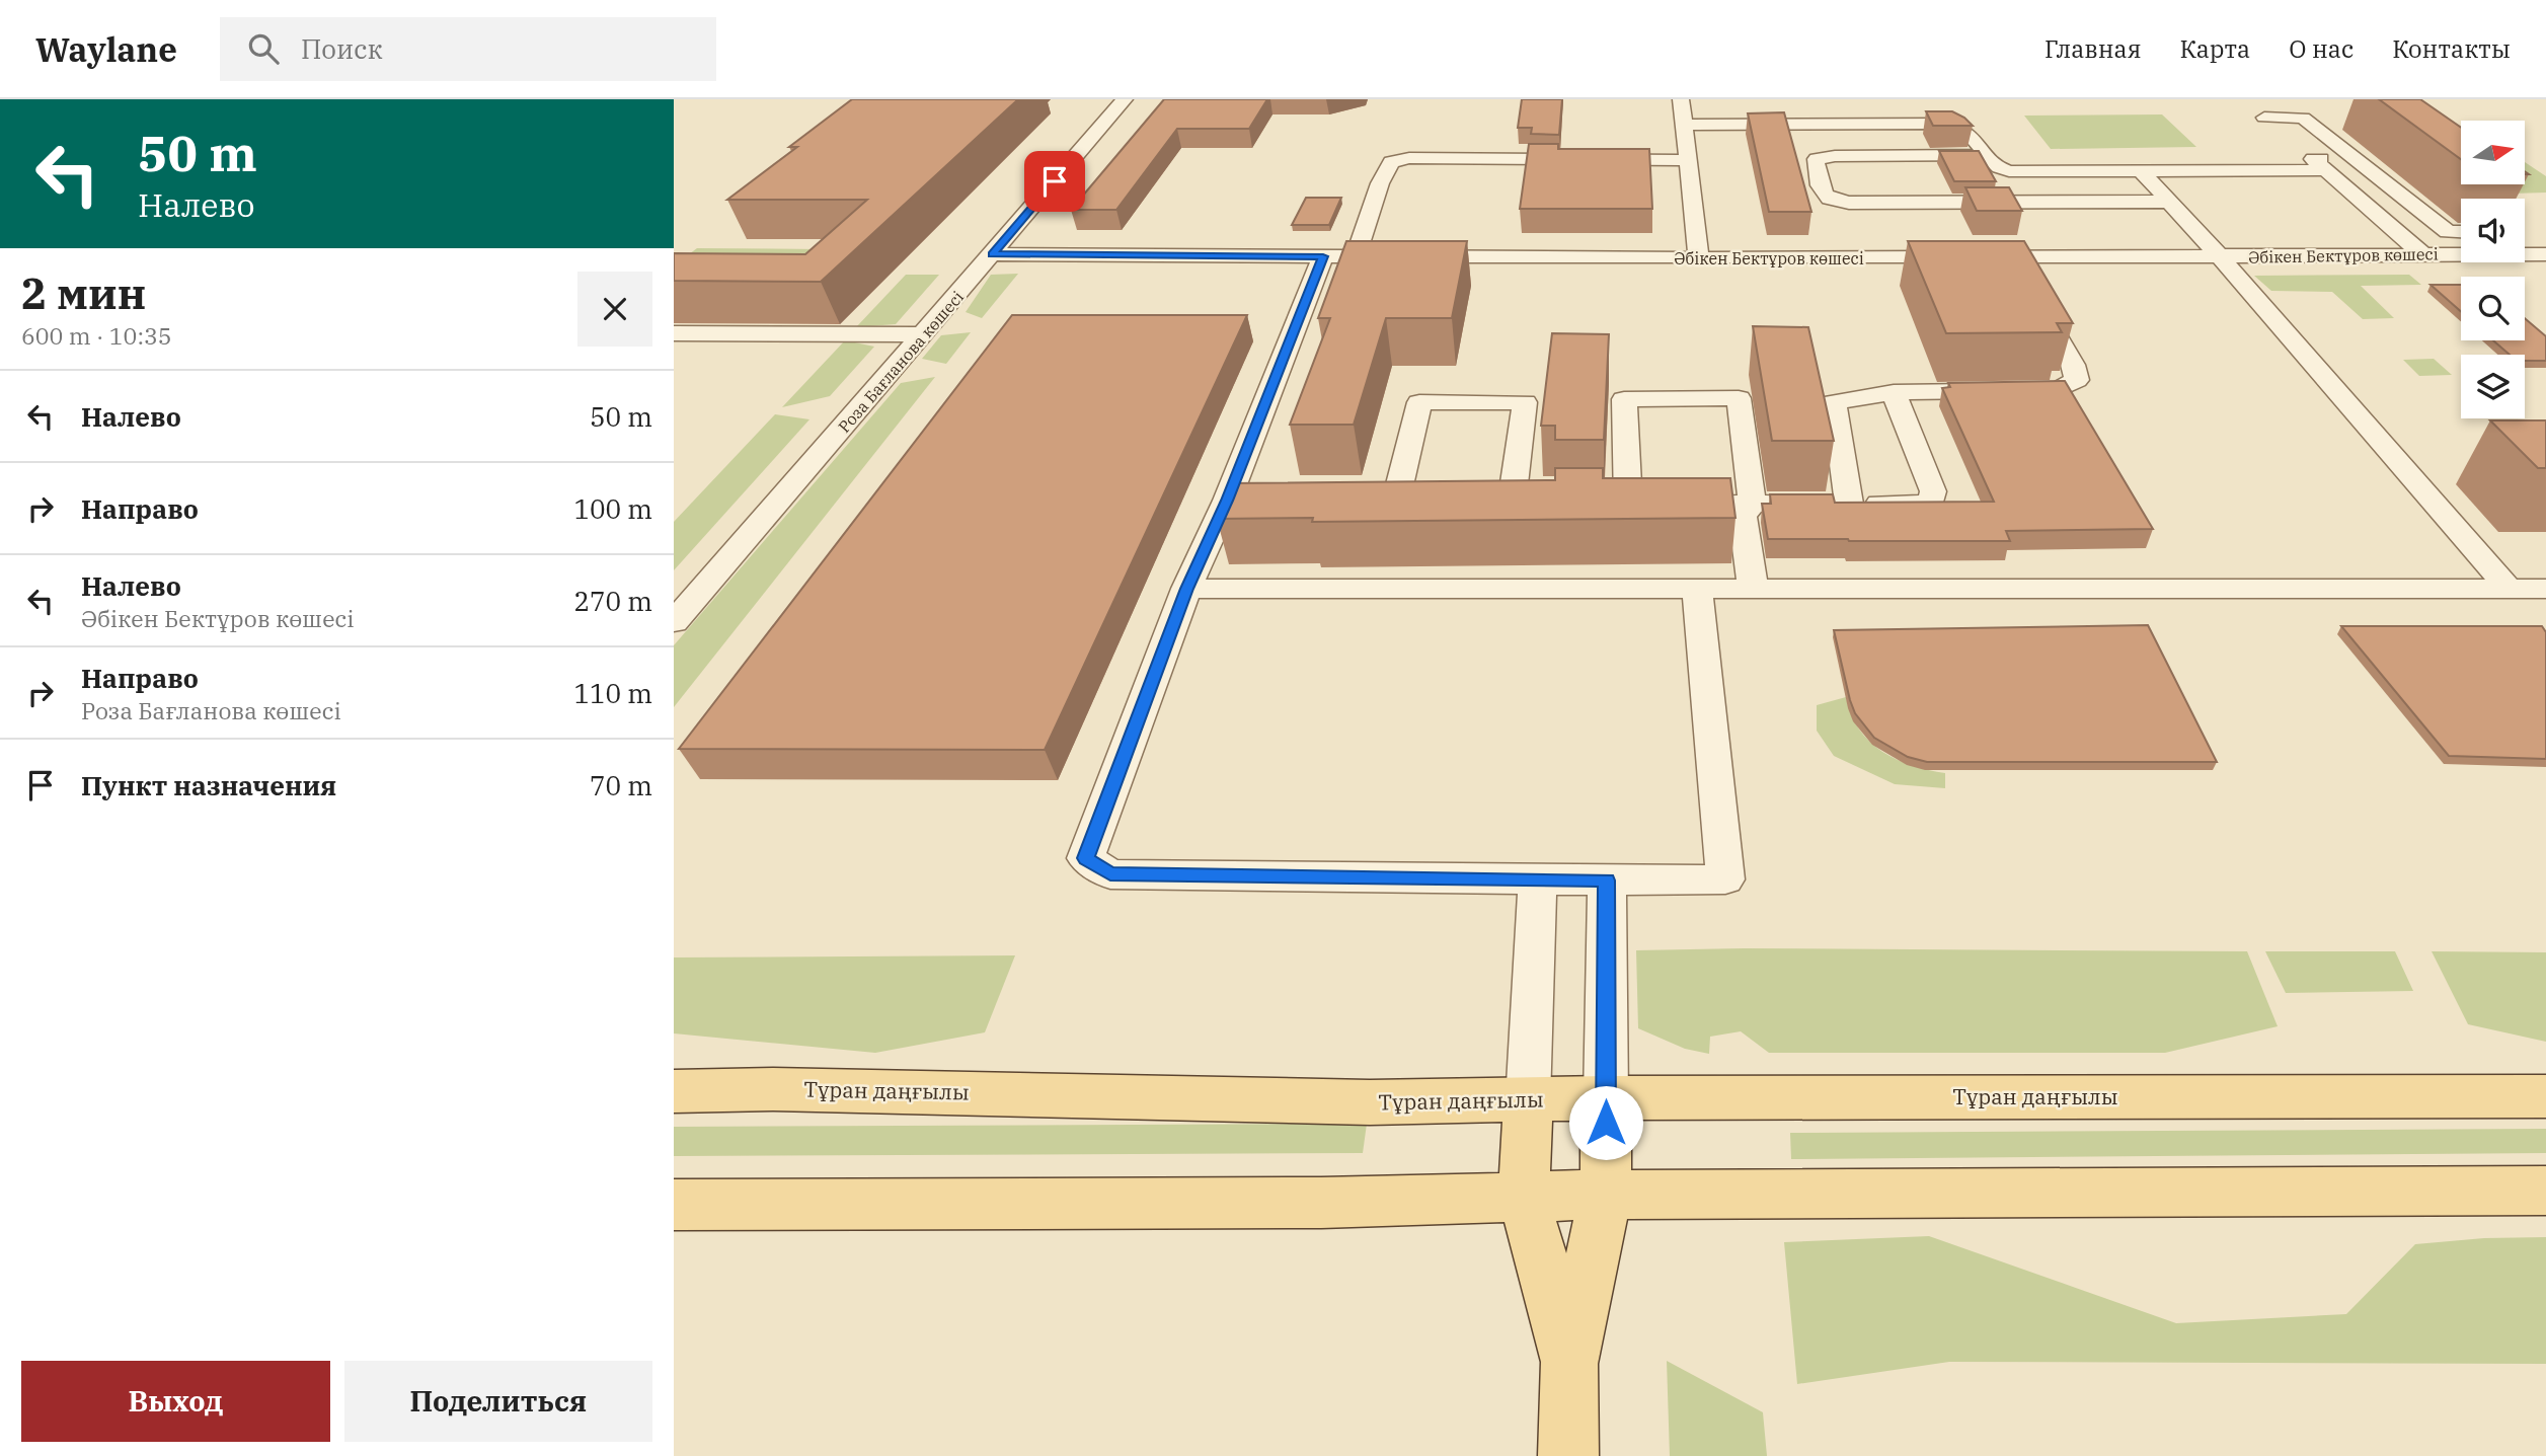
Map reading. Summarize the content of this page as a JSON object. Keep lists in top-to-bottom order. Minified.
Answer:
{"streets":{"main road":["Тұран даңғылы"],"street":["Әбікен Бектұров көшесі","Роза Бағланова көшесі"]},"crossings":[["Әбікен Бектұров көшесі","Роза Бағланова көшесі"]],"north":"right","page":{"header":"Waylane","search":"Поиск","nav":["Главная","Карта","О нас","Контакты"],"turn":["50 m","Налево"],"heading":["2 мин","600 m · 10:35"],"list":[{"name":"Налево","value":"50 m"},{"name":"Направо","value":"100 m"},{"name":"Налево","note":"Әбікен Бектұров көшесі","value":"270 m"},{"name":"Направо","note":"Роза Бағланова көшесі","value":"110 m"},{"name":"Пункт назначения","value":"70 m"}],"buttons":["Выход","Поделиться"]}}
